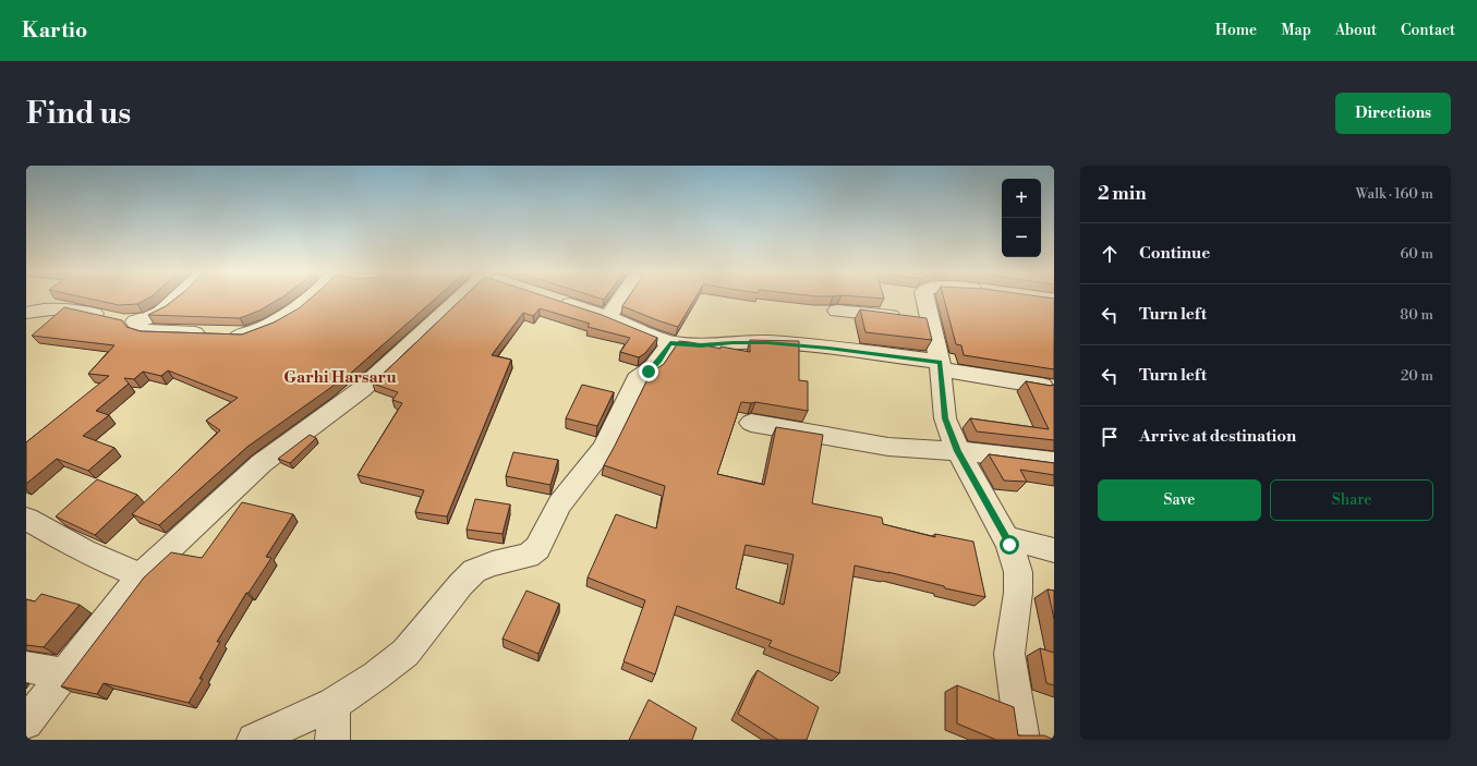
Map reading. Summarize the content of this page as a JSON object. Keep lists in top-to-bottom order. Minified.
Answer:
{"districts":["Garhi Harsaru"],"page":{"header":"Kartio","nav":["Home","Map","About","Contact"],"buttons":["Directions",["Save","Share"]],"title":"Find us","heading":["2 min","Walk · 160 m"],"map_buttons":["+","−"],"list":[["Continue","60 m"],["Turn left","80 m"],["Turn left","20 m"],"Arrive at destination"]}}
